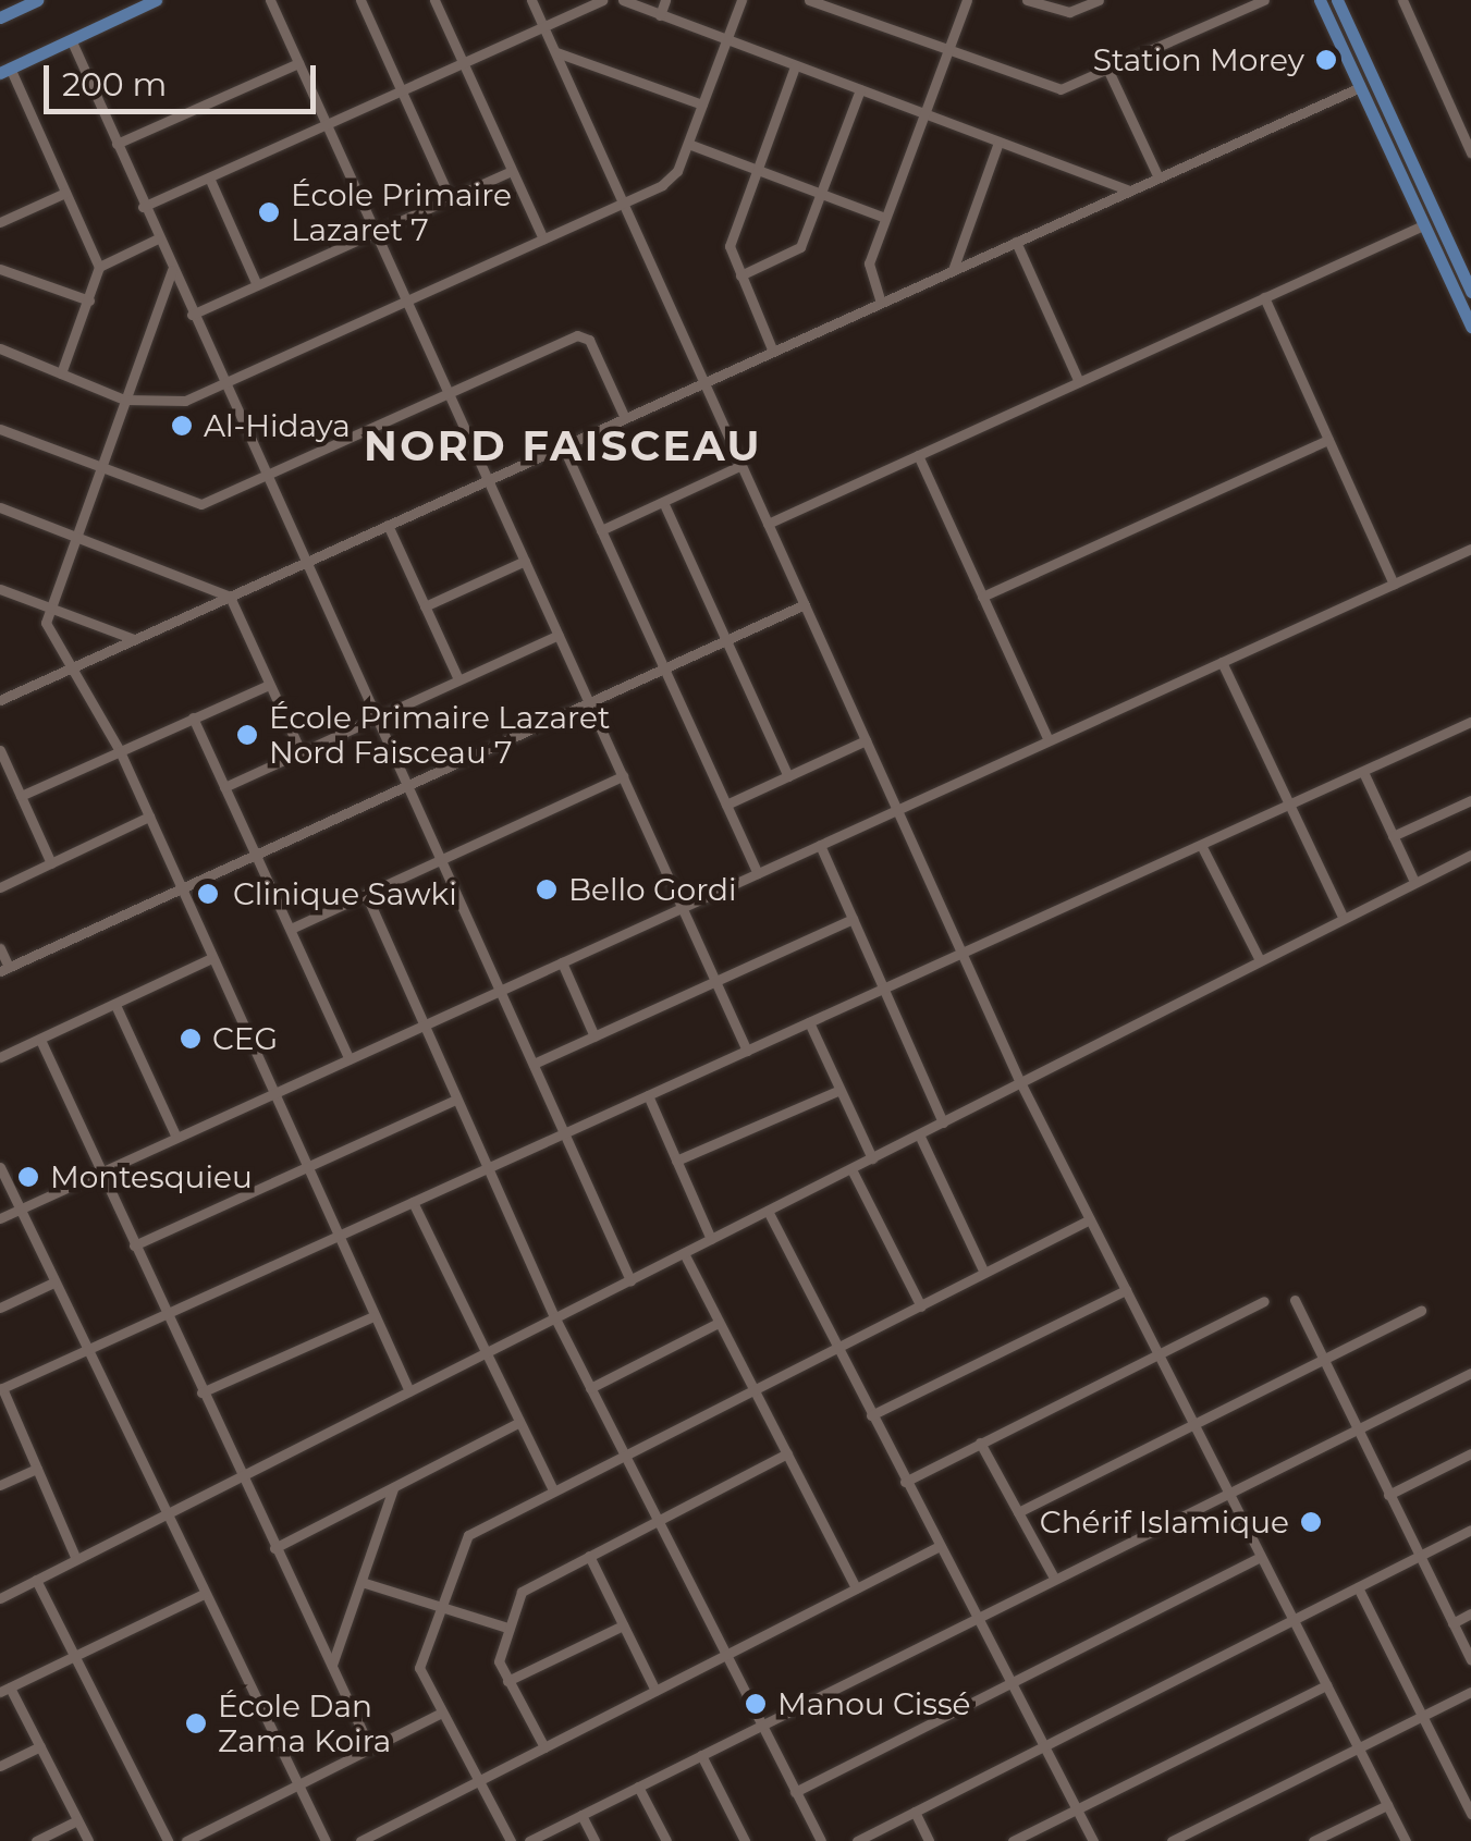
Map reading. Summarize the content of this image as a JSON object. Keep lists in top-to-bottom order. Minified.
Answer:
{"districts":["NORD FAISCEAU"],"places":["Station Morey","École Primaire Lazaret 7","Al-Hidaya","École Primaire Lazaret Nord Faisceau 7","Bello Gordi","Clinique Sawki","CEG","Montesquieu","Chérif Islamique","Manou Cissé","École Dan Zama Koira"],"scale_bar":"200 m"}
